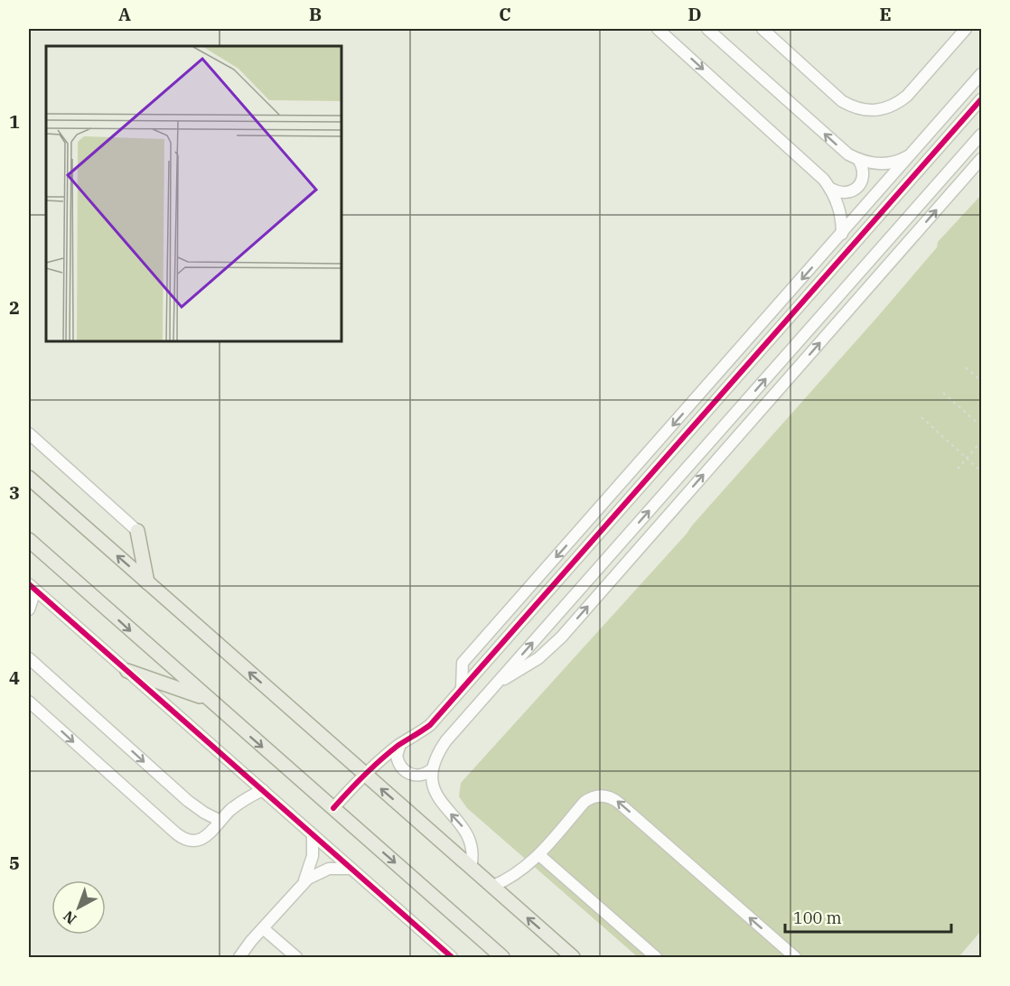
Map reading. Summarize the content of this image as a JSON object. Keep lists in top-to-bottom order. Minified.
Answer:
{"scale_bar":"100 m","north":"bottom left","grid":{"columns":["A","B","C","D","E"],"rows":["1","2","3","4","5"]}}
